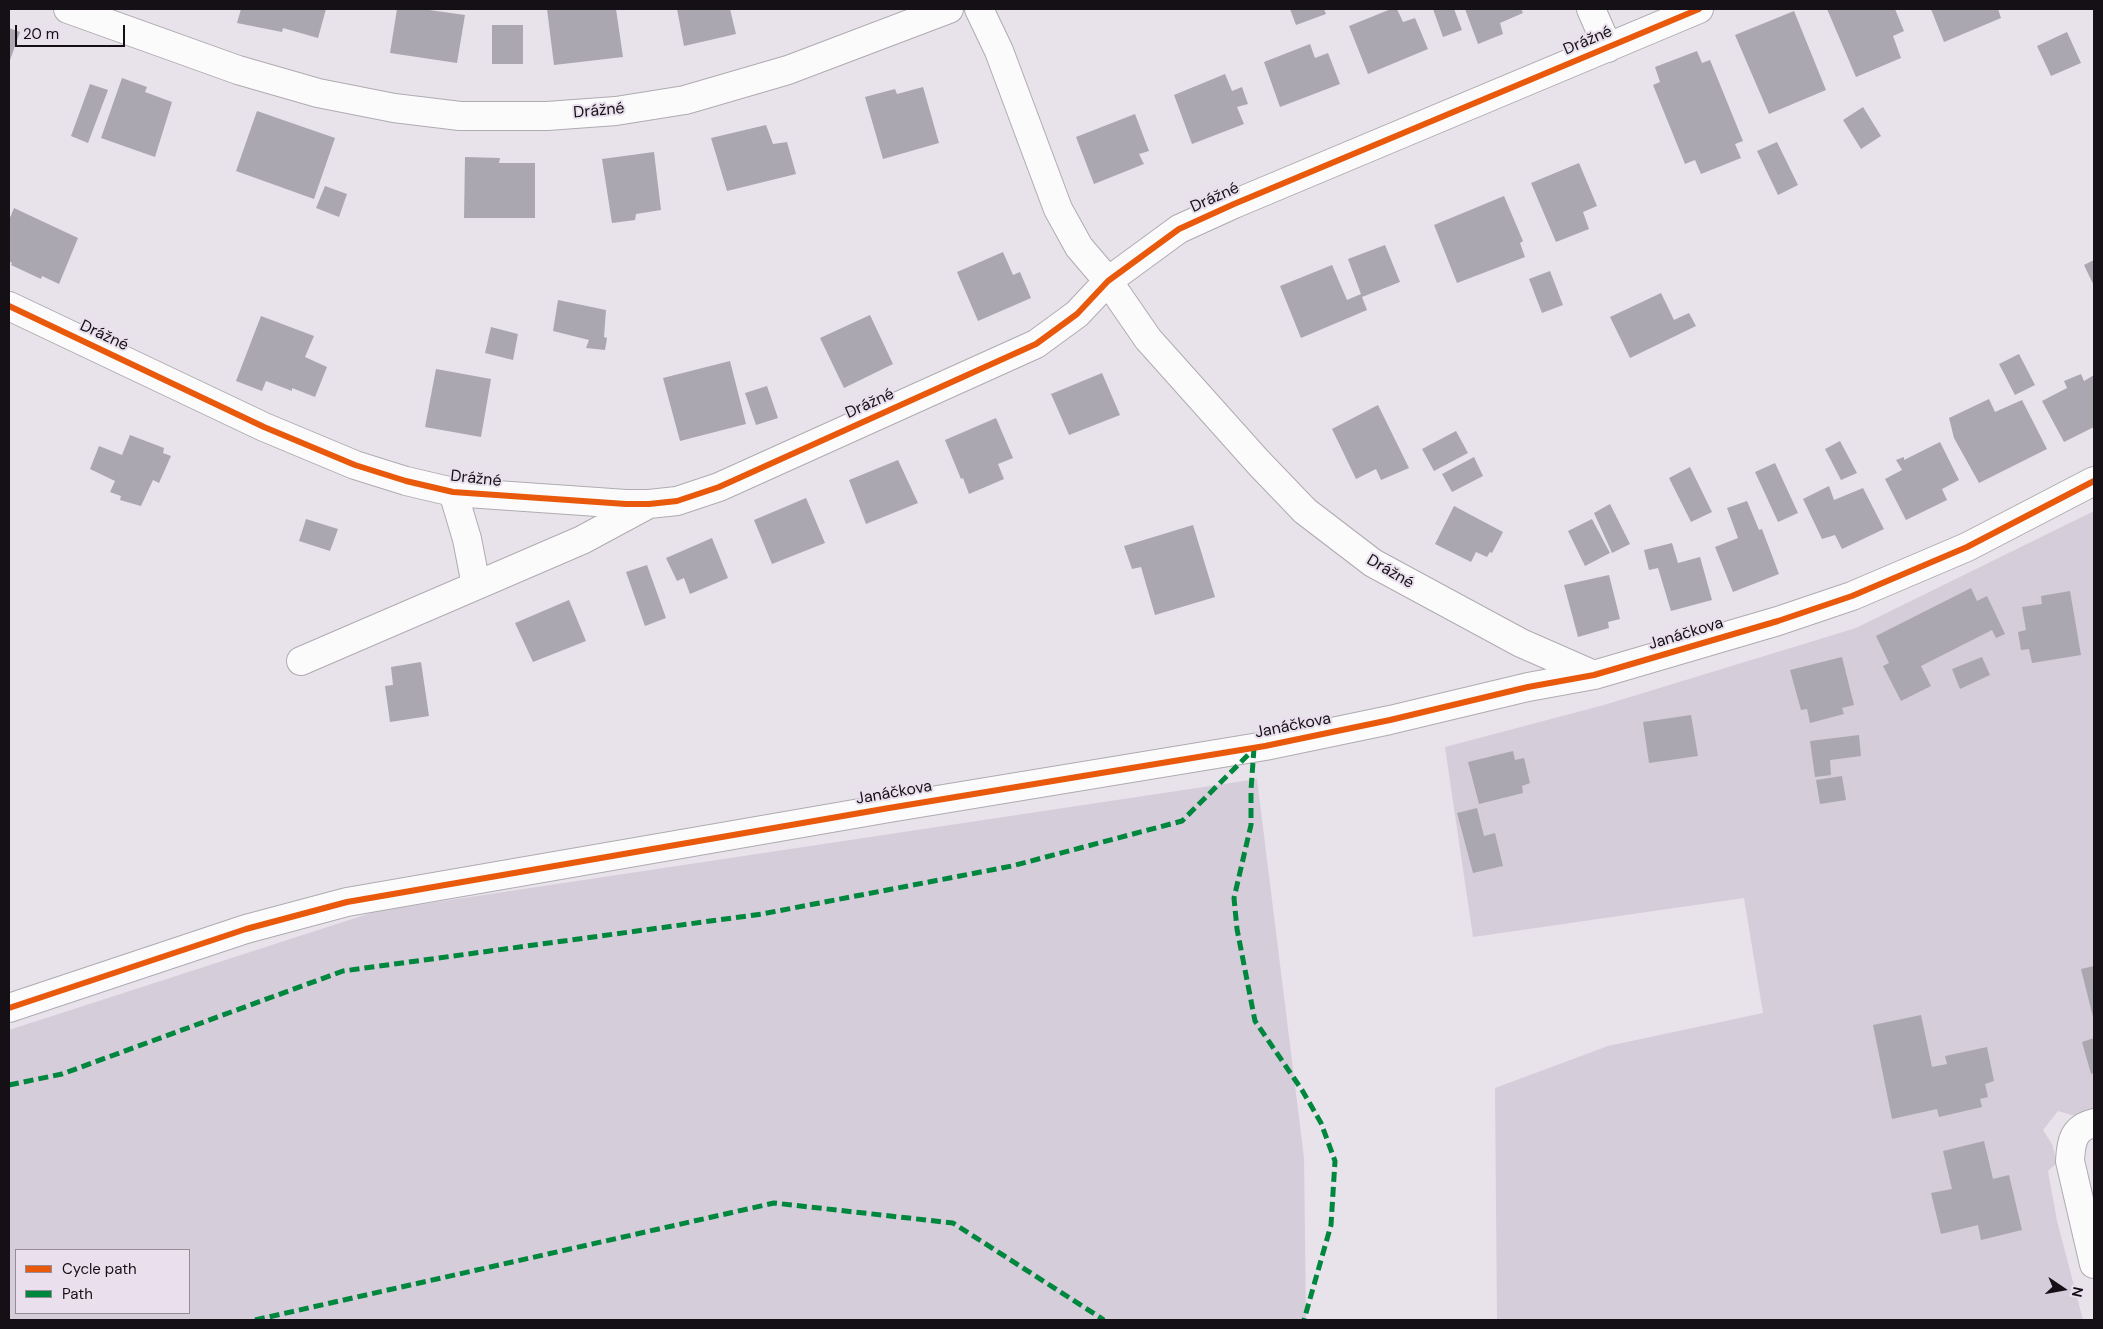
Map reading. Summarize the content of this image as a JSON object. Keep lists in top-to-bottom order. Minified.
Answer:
{"streets":{"street":["Drážné","Janáčkova"]},"crossings":[["Drážné","Janáčkova"]],"legend":["Cycle path","Path"],"scale_bar":"20 m","north":"right"}
